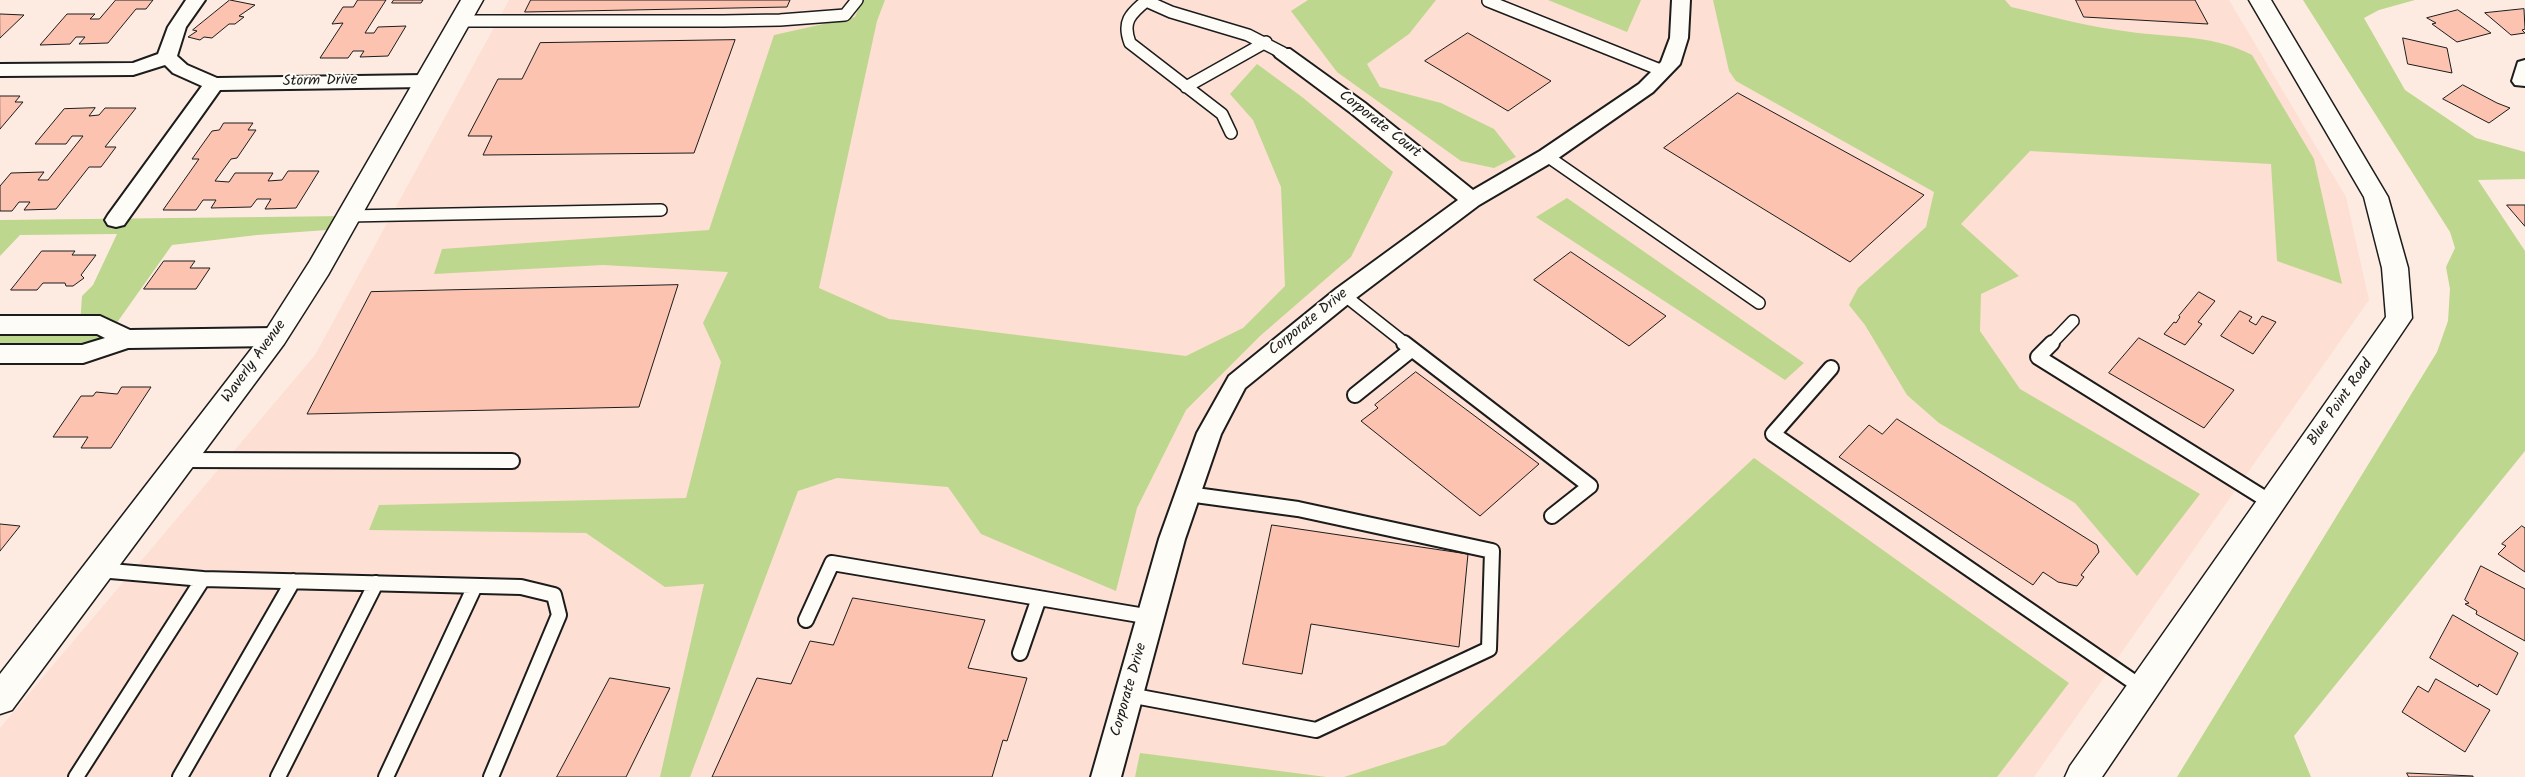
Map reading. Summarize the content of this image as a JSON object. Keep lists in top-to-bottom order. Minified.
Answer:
{"streets":{"street":["Storm Drive","Corporate Court","Corporate Drive","Waverly Avenue","Blue Point Road"]},"crossings":[["Storm Drive","Waverly Avenue"],["Corporate Court","Corporate Drive"]]}
